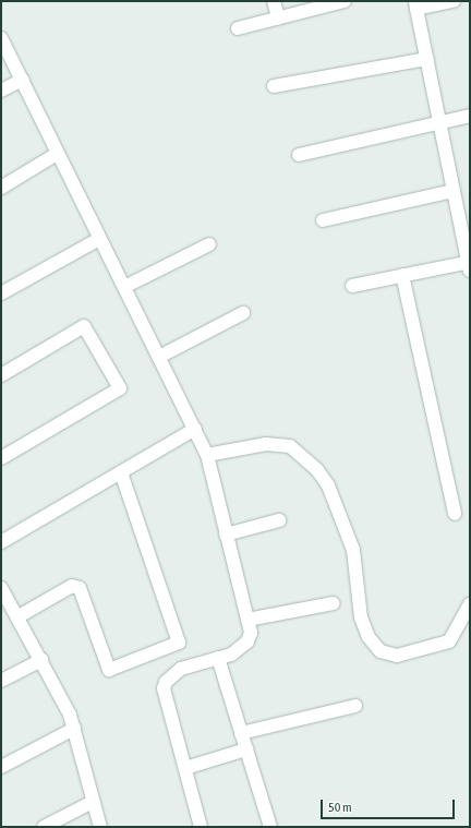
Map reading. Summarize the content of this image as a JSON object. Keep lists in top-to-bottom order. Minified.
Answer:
{"scale_bar":"50 m"}
